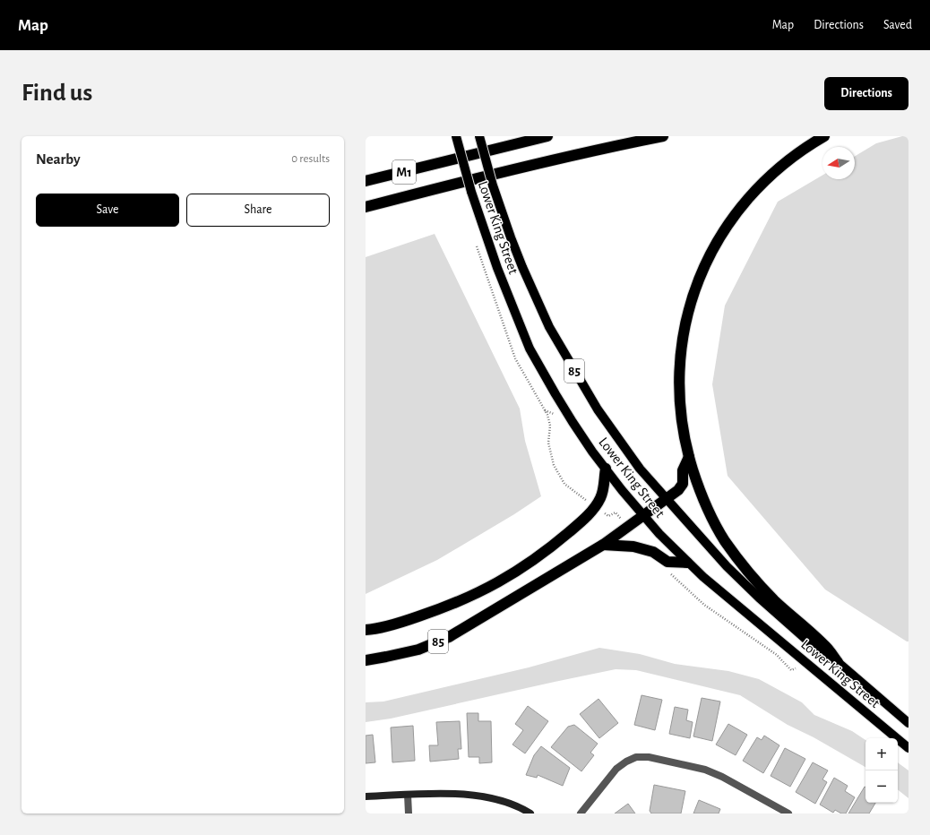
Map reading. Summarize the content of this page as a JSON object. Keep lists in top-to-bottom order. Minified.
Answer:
{"streets":{"highway":["M1","85"],"main road":["Lower King Street"]},"crossings":[["Lower King Street","85"]],"north":"left","page":{"header":"Map","nav":["Map","Directions","Saved"],"buttons":["Directions",["Save","Share"]],"title":"Find us","heading":["Nearby","0 results"],"map_buttons":["+","−"]}}
